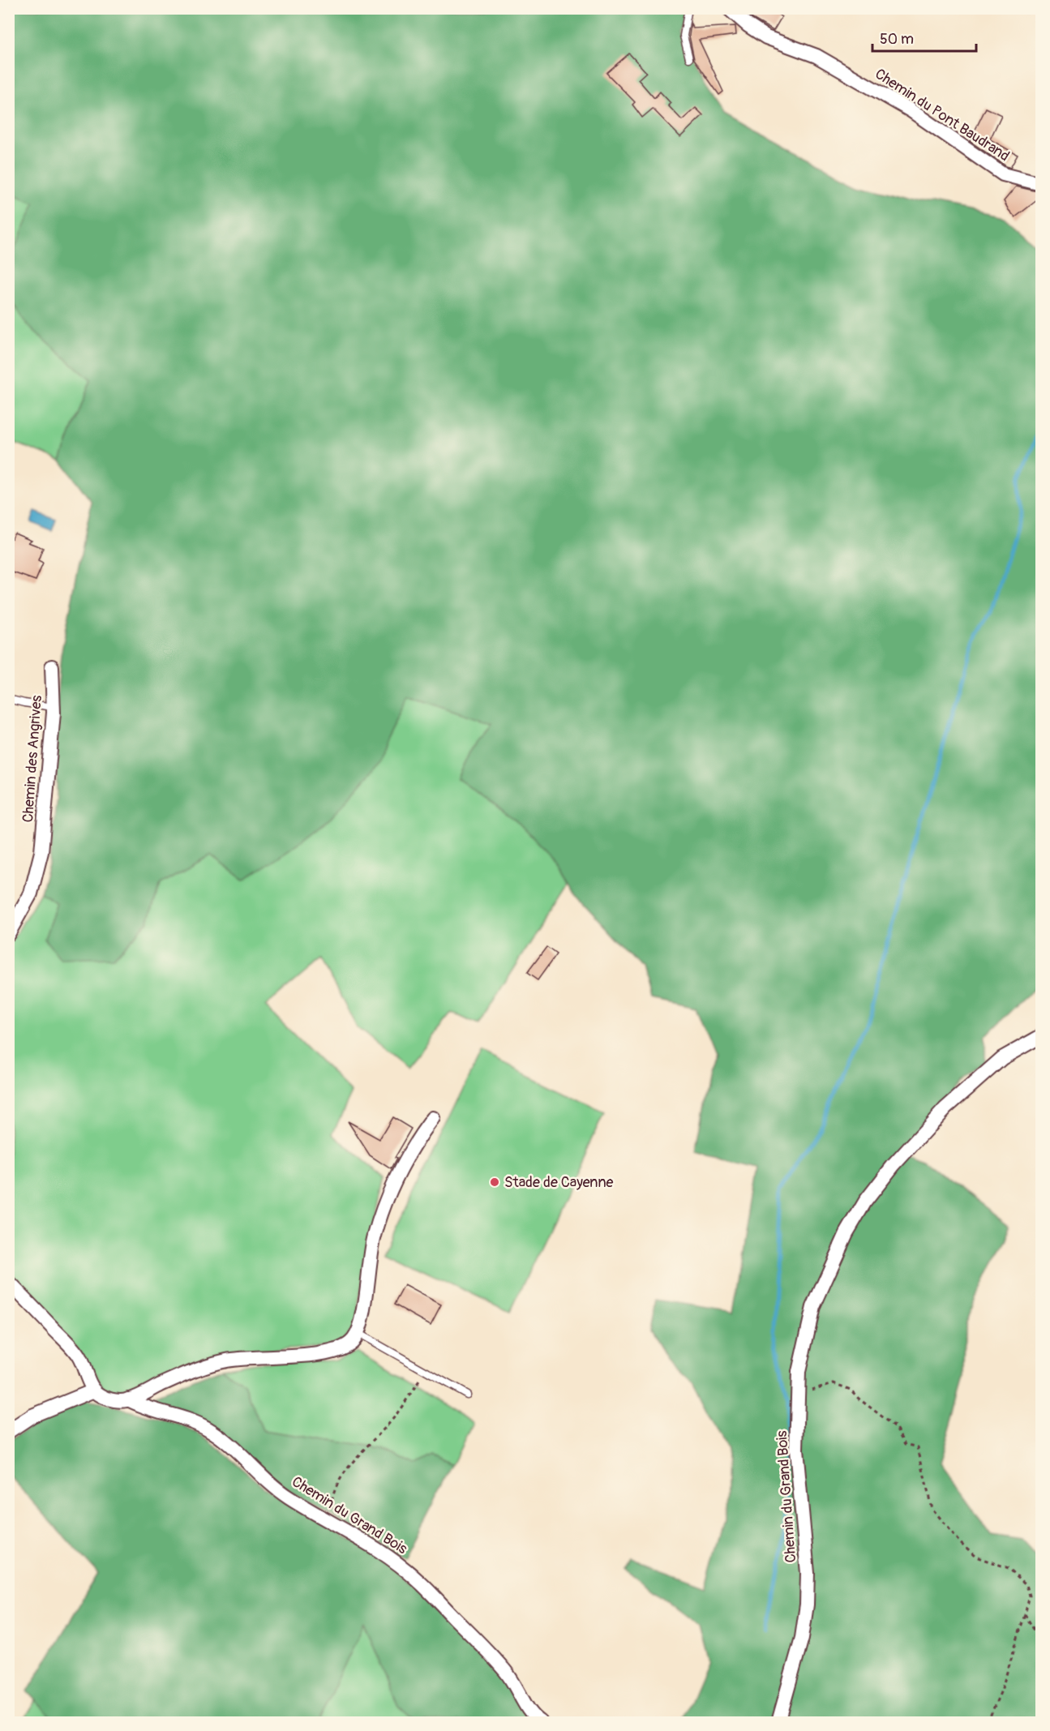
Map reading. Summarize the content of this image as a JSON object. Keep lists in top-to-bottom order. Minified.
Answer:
{"streets":{"street":["Chemin du Pont Baudrand","Chemin des Angrives","Chemin du Grand Bois"]},"places":["Stade de Cayenne"],"scale_bar":"50 m"}
